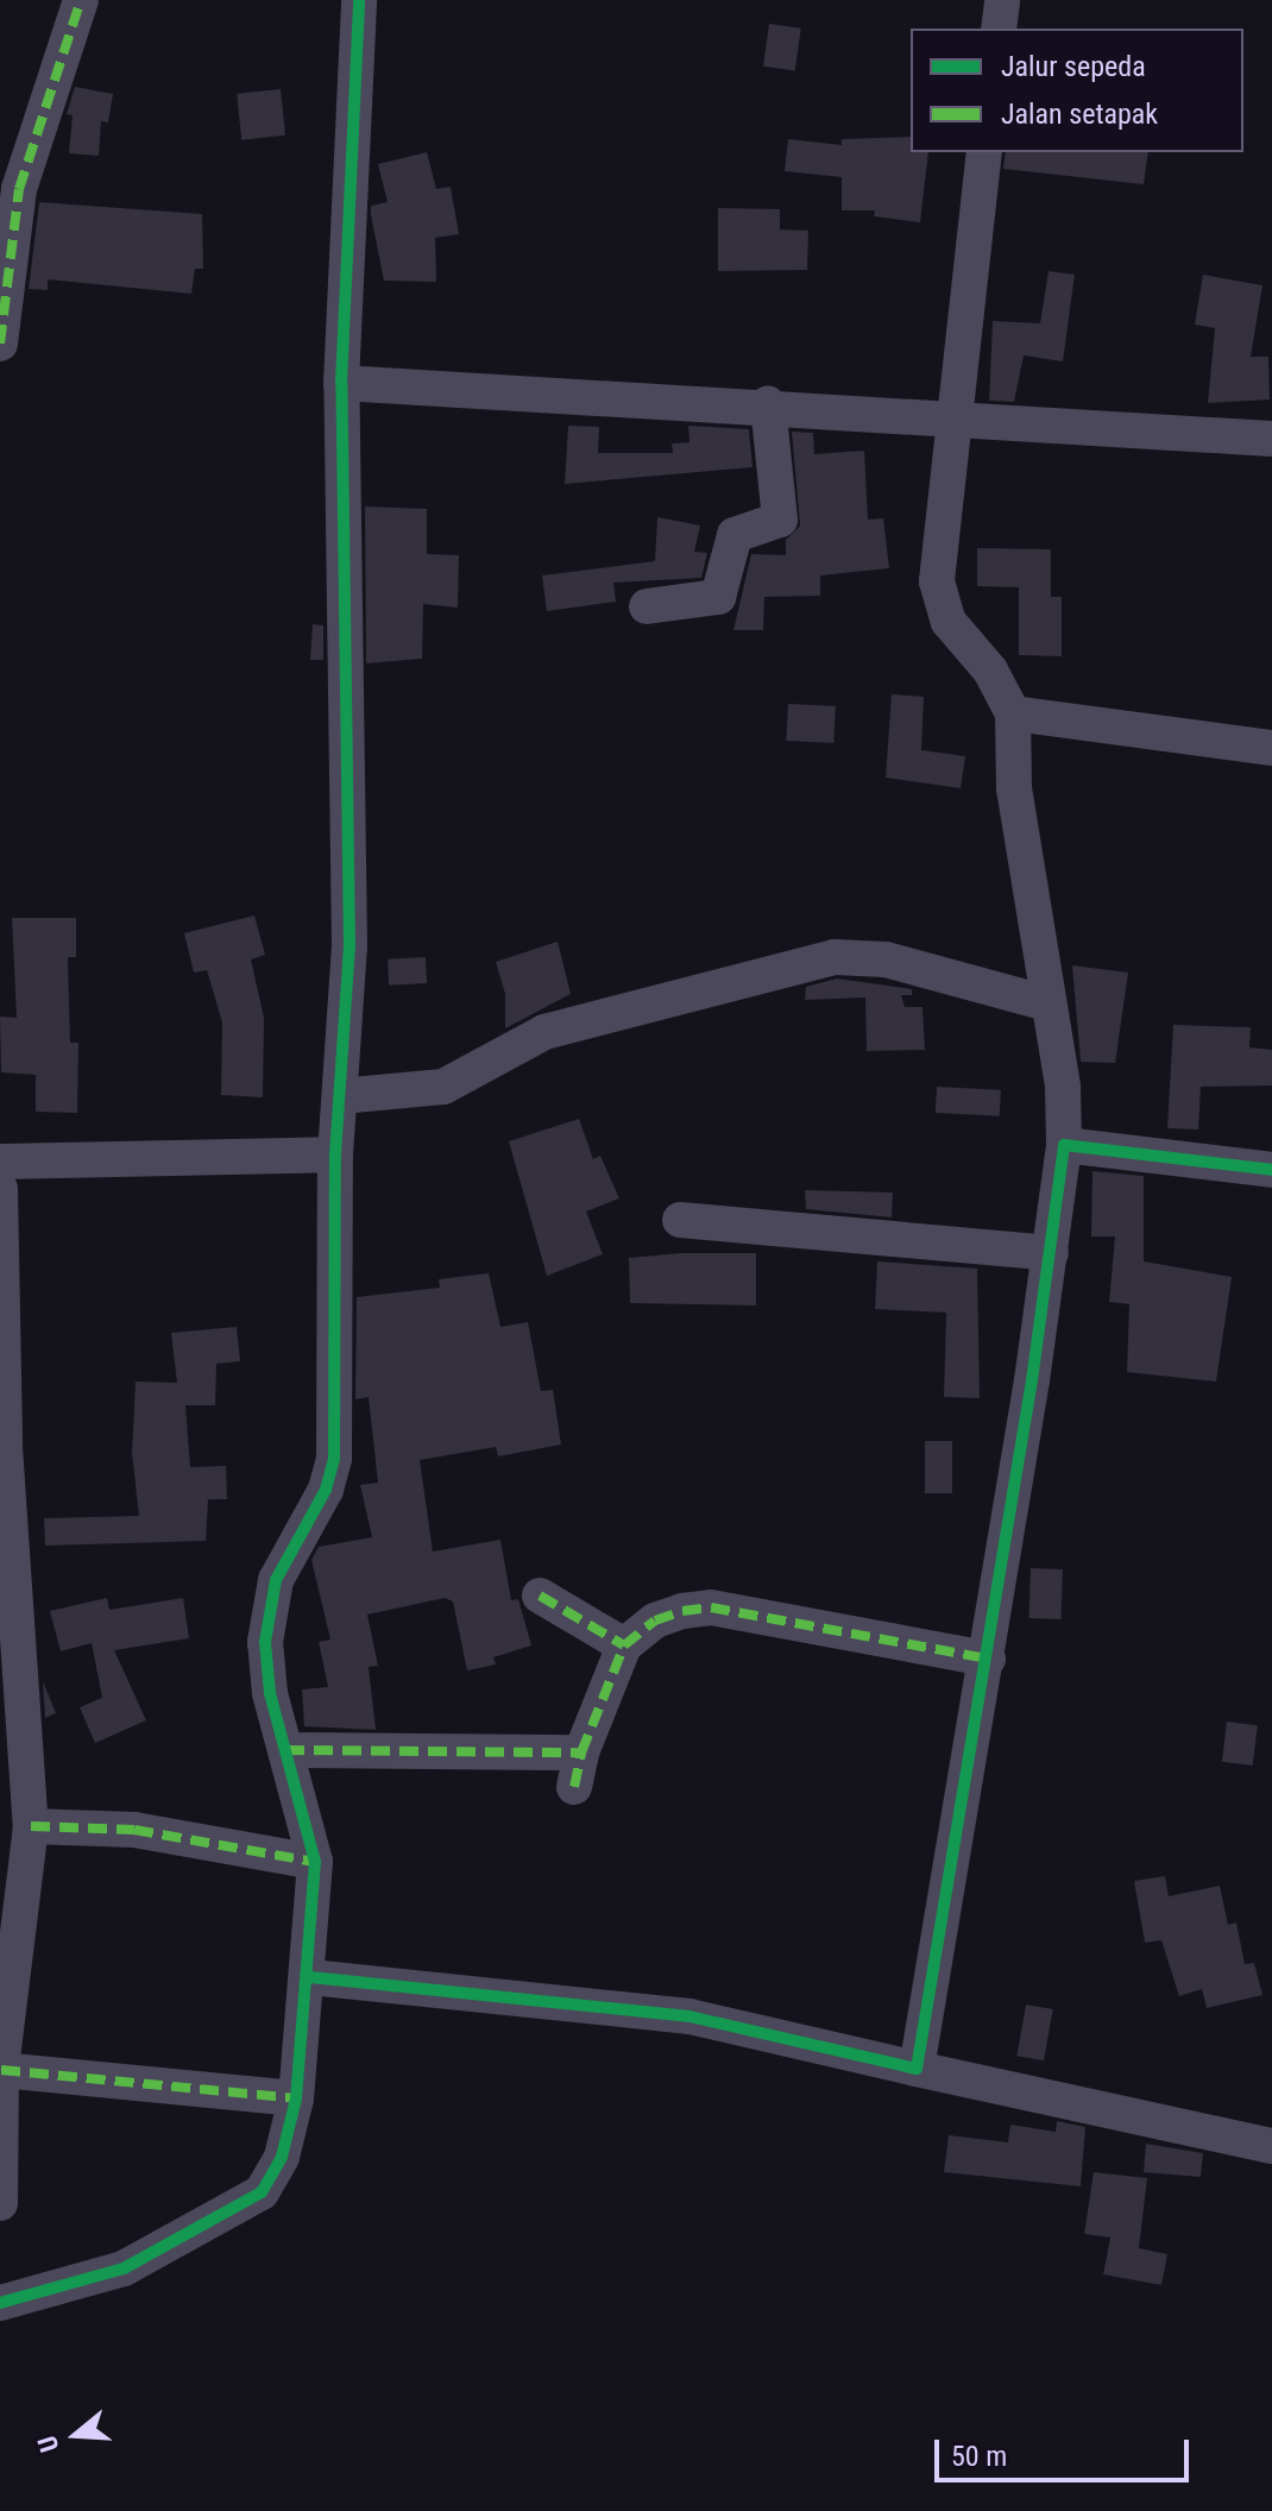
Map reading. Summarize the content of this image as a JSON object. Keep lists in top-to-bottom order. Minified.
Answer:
{"legend":["Jalur sepeda","Jalan setapak"],"scale_bar":"50 m","north":"left"}
